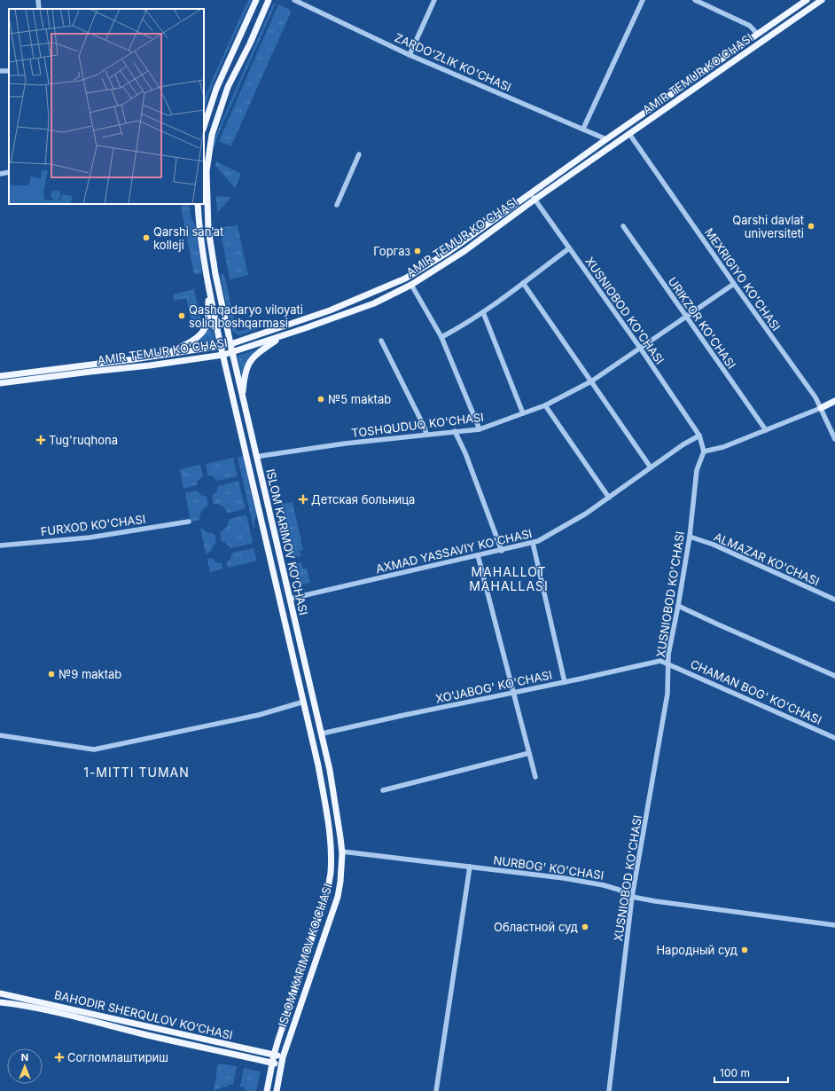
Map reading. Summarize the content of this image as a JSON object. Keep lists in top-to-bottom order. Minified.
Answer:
{"streets":{"main road":["AMIR TEMUR KO'CHASI","ISLOM KARIMOV KO‘CHASI","BAHODIR SHERQULOV KO‘CHASI"],"street":["ZARDO'ZLIK KO'CHASI","MEXRIGIYO KO'CHASI","XUSNIOBOD KO'CHASI","URIKZOR KO'CHASI","TOSHQUDUQ KO'CHASI","FURXOD KO'CHASI","AXMAD YASSAVIY KO'CHASI","ALMAZAR KO'CHASI","XO'JABOG' KO'CHASI","CHAMAN BOG' KO'CHASI","NURBOG' KO'CHASI"]},"crossings":[["ZARDO'ZLIK KO'CHASI","AMIR TEMUR KO'CHASI"],["AMIR TEMUR KO'CHASI","MEXRIGIYO KO'CHASI"],["AMIR TEMUR KO'CHASI","XUSNIOBOD KO'CHASI"],["AMIR TEMUR KO'CHASI","ISLOM KARIMOV KO‘CHASI"],["MEXRIGIYO KO'CHASI","TOSHQUDUQ KO'CHASI"],["XUSNIOBOD KO'CHASI","TOSHQUDUQ KO'CHASI"],["XUSNIOBOD KO'CHASI","AXMAD YASSAVIY KO'CHASI"],["XUSNIOBOD KO'CHASI","ALMAZAR KO'CHASI"],["XUSNIOBOD KO'CHASI","XO'JABOG' KO'CHASI"],["XUSNIOBOD KO'CHASI","CHAMAN BOG' KO'CHASI"],["XUSNIOBOD KO'CHASI","NURBOG' KO'CHASI"],["URIKZOR KO'CHASI","TOSHQUDUQ KO'CHASI"],["TOSHQUDUQ KO'CHASI","ISLOM KARIMOV KO‘CHASI"],["ISLOM KARIMOV KO‘CHASI","AXMAD YASSAVIY KO'CHASI"],["ISLOM KARIMOV KO‘CHASI","XO'JABOG' KO'CHASI"],["ISLOM KARIMOV KO‘CHASI","NURBOG' KO'CHASI"],["ISLOM KARIMOV KO‘CHASI","BAHODIR SHERQULOV KO‘CHASI"],["XO'JABOG' KO'CHASI","CHAMAN BOG' KO'CHASI"]],"districts":["MAHALLOT MAHALLASI","1-MITTI TUMAN"],"places":{"other":["Qarshi davlat universiteti","Qarshi san’at kolleji","Горгаз","Qashqadaryo viloyati soliq boshqarmasi","№5 maktab","№9 maktab","Областной суд","Народный суд"],"health":["Tug'ruqhona","Детская больница","Согломлаштириш"]},"scale_bar":"100 m","north":"top"}
